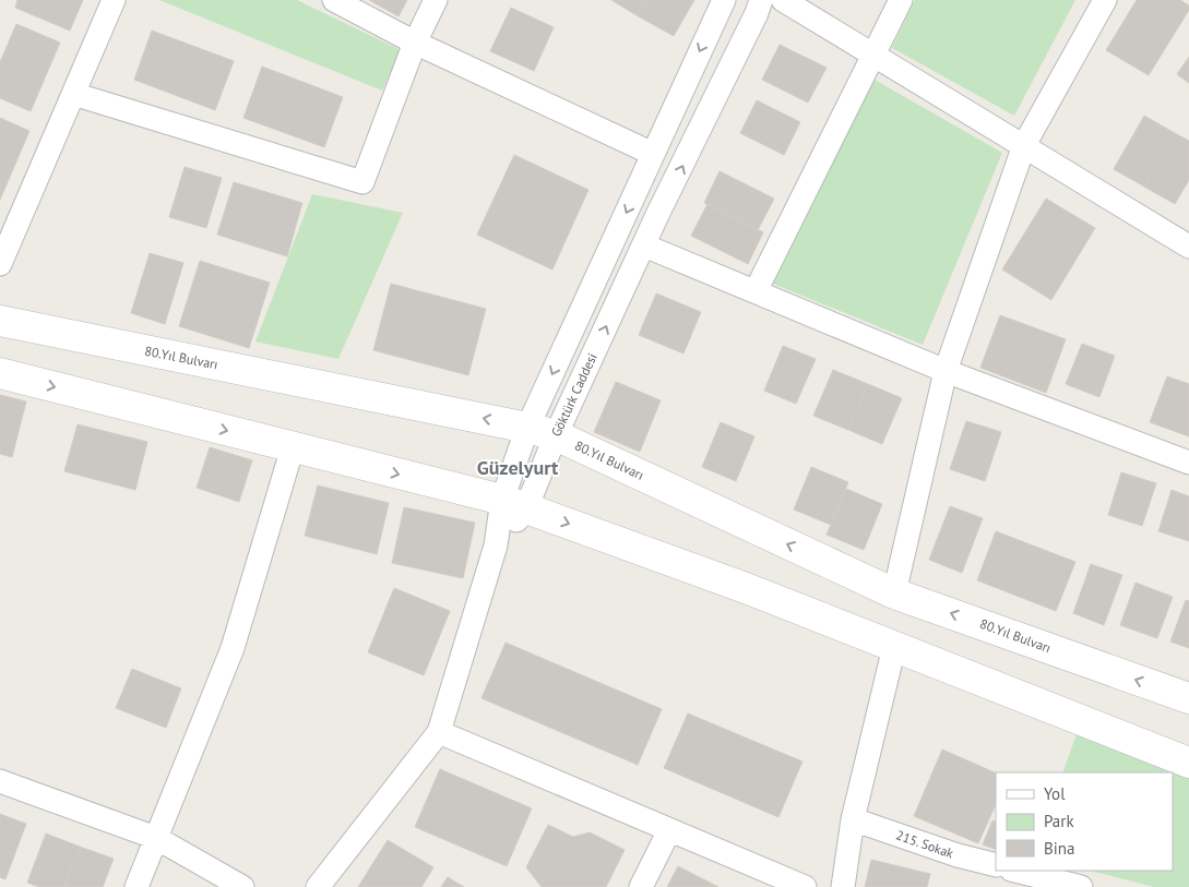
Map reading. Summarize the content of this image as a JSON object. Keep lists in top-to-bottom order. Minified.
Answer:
{"streets":{"street":["80.Yıl Bulvarı","Göktürk Caddesi","215. Sokak"]},"crossings":[["80.Yıl Bulvarı","Göktürk Caddesi"]],"districts":["Güzelyurt"],"legend":["Yol","Park","Bina"]}
